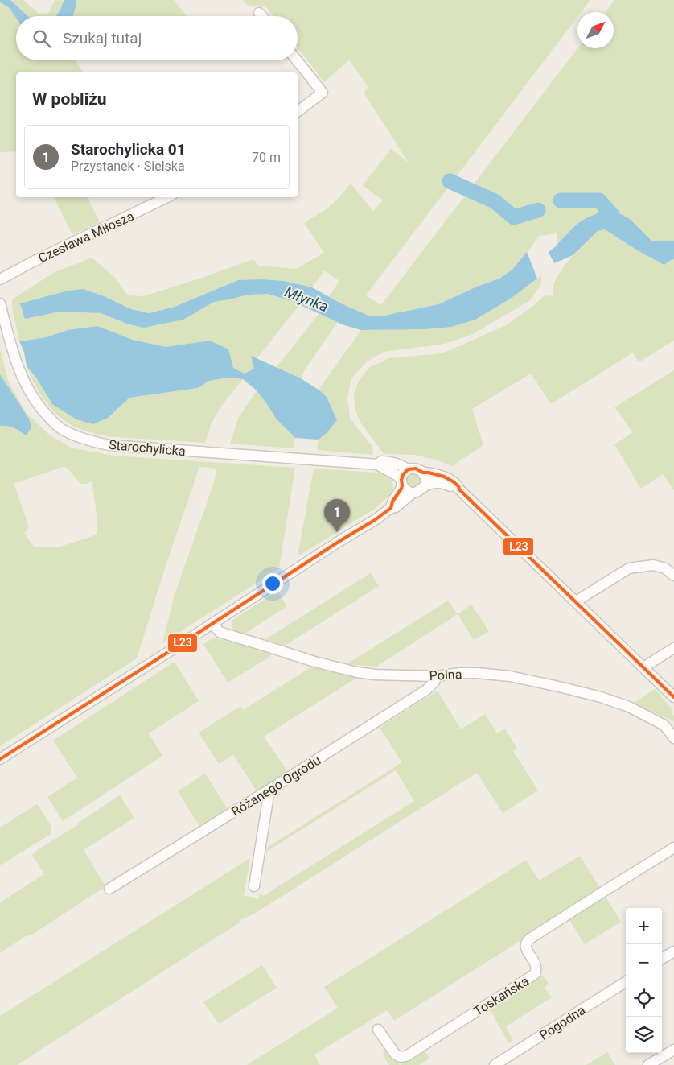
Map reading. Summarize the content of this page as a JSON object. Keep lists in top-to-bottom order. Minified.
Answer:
{"streets":{"street":["Czesława Miłosza","Starochylicka","Polna","Różanego Ogrodu","Toskańska","Pogodna"]},"crossings":[["Polna","Różanego Ogrodu"]],"water":["Młynka"],"lines":["transit line L23"],"north":"top right","page":{"search":"Szukaj tutaj","heading":"W pobliżu","list":[{"mark":"1","name":"Starochylicka 01","note":"Przystanek · Sielska","value":"70 m"}],"pins":"1","map_buttons":["+","−"]}}
